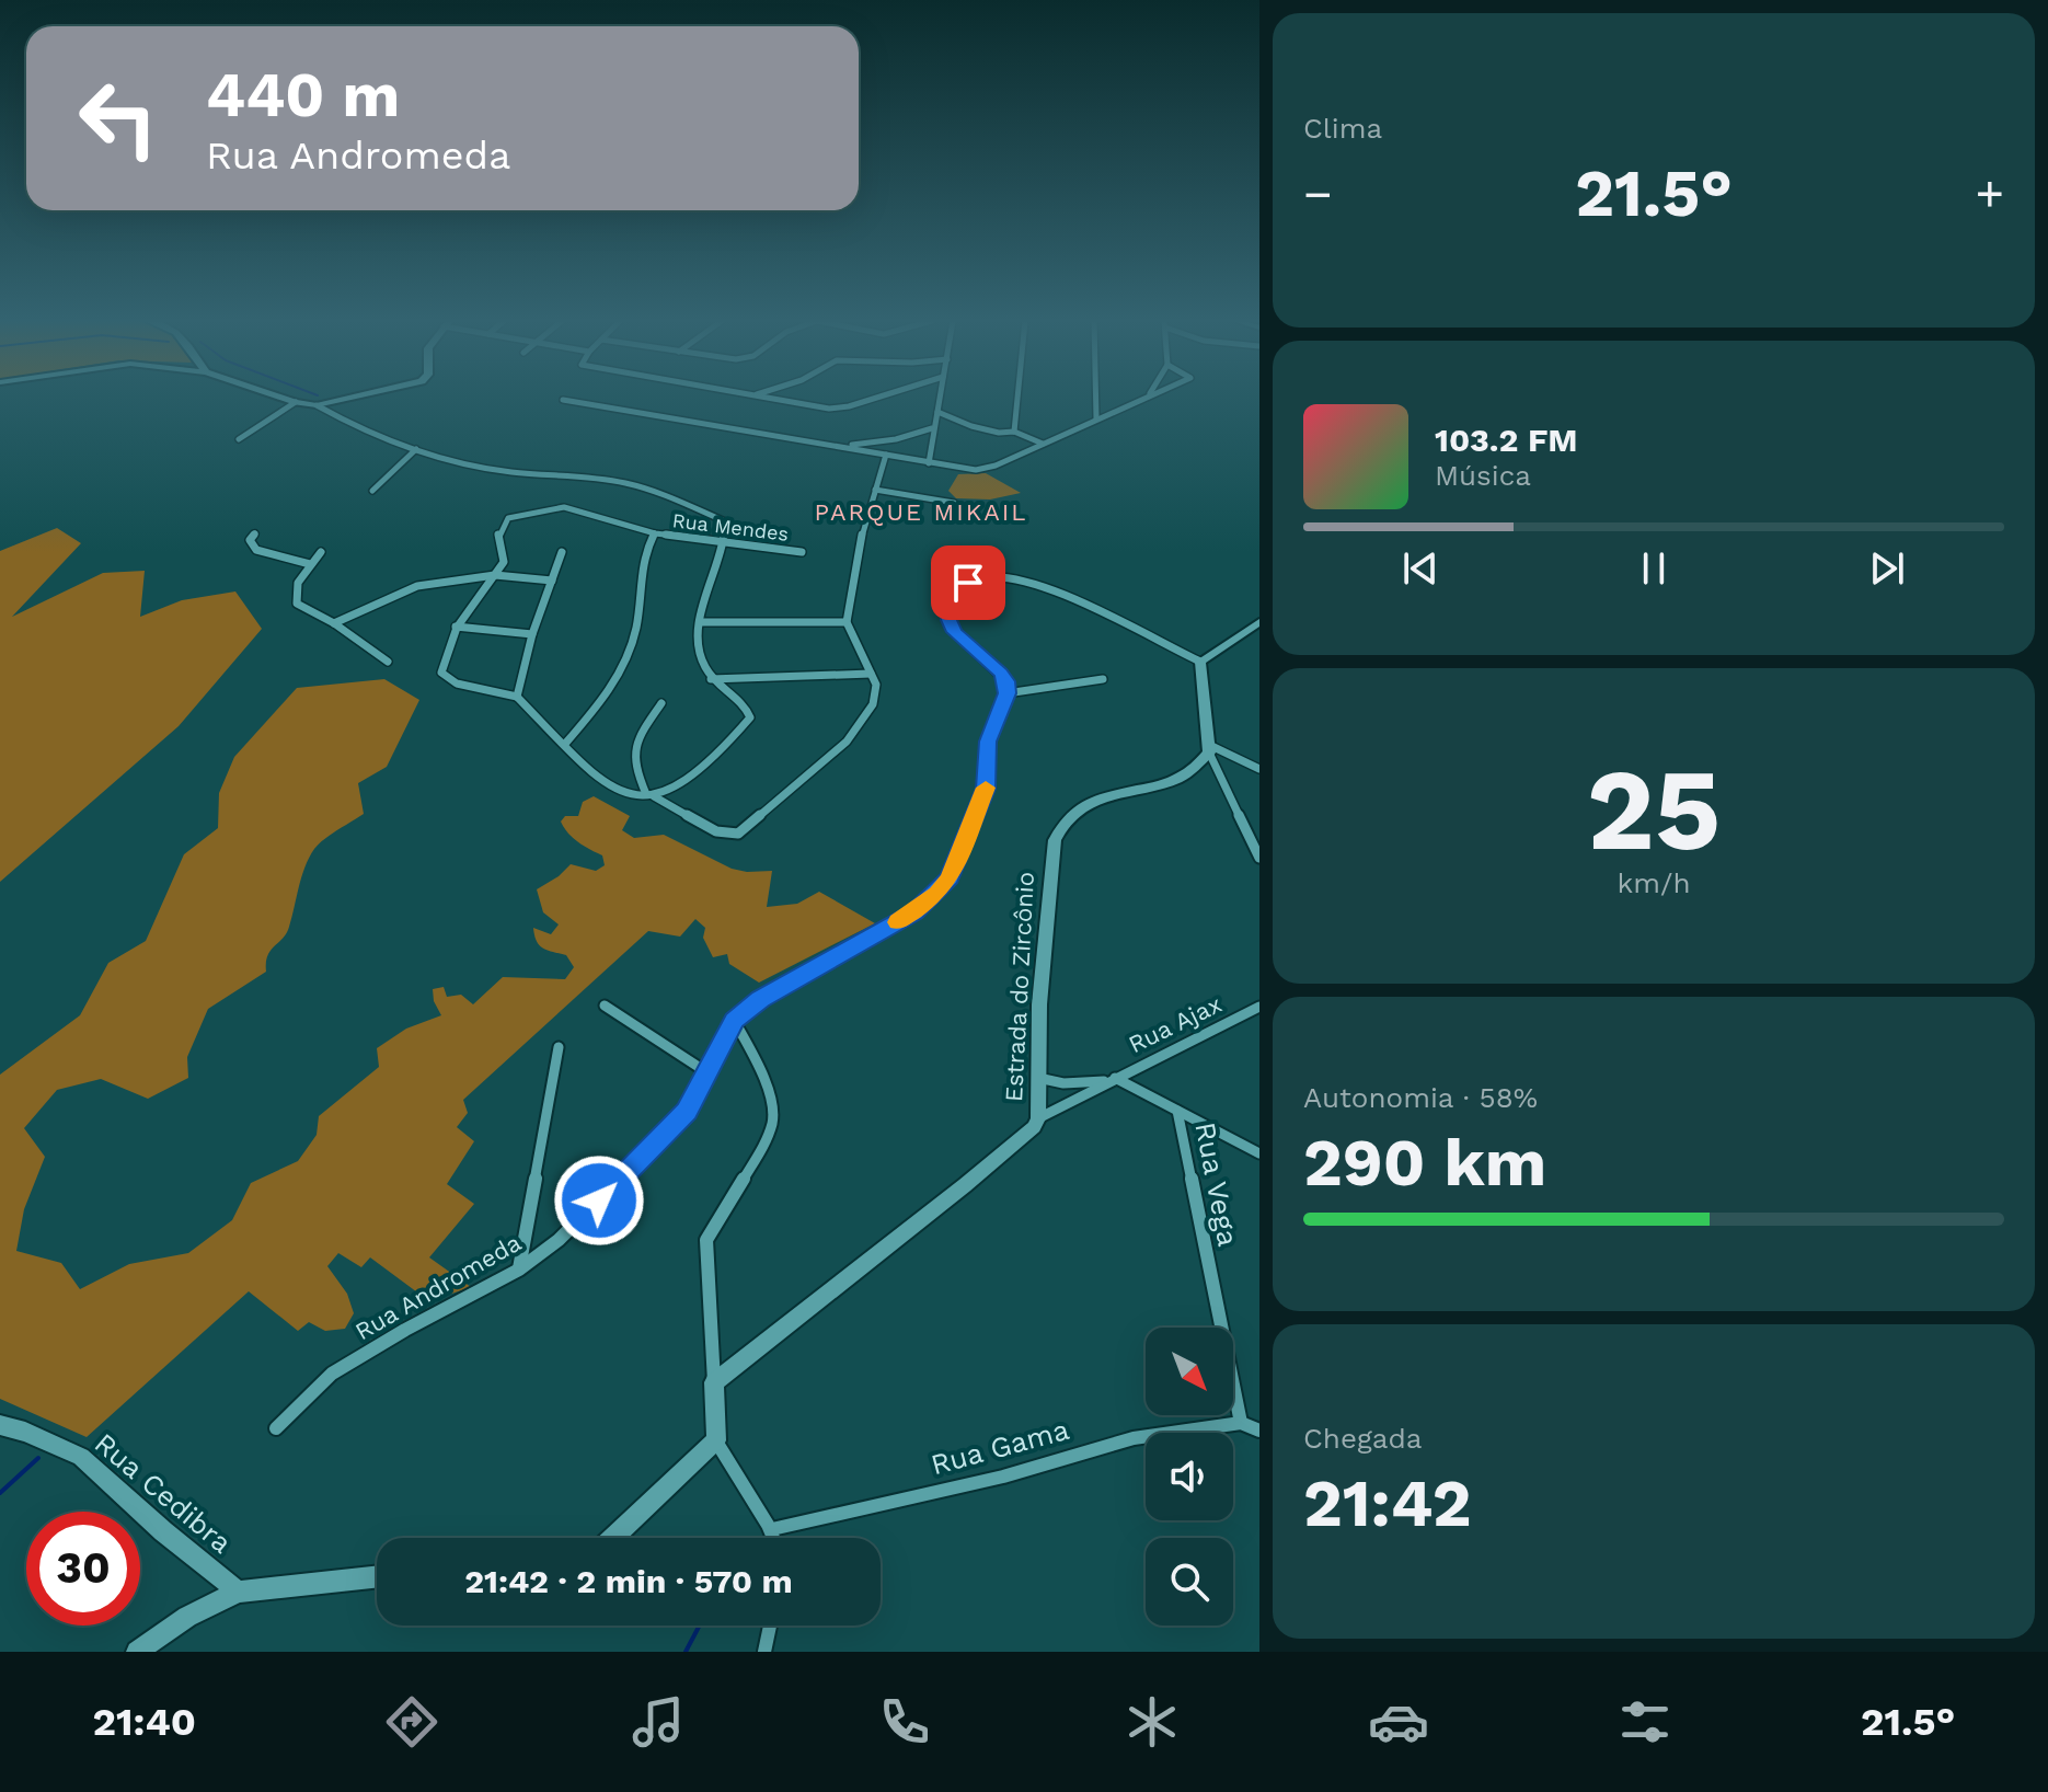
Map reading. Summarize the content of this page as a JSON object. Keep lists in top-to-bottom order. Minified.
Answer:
{"streets":{"street":["Rua Mendes","Estrada do Zircônio","Rua Ajax","Rua Vega","Rua Andromeda","Rua Gama","Rua Cedibra"]},"crossings":[["Estrada do Zircônio","Rua Ajax"],["Rua Vega","Rua Gama"]],"districts":["PARQUE MIKAIL"],"north":"bottom right","page":{"tile":["Clima",["25","km/h"],["Autonomia · 58%","290 km"],["Chegada","21:42"]],"turn":["440 m","Rua Andromeda"],"heat":["−","21.5°","+"],"song":["103.2 FM","Música"],"limit":"30","trip":"21:42 · 2 min · 570 m","tabs":["21:40","21.5°"]}}
